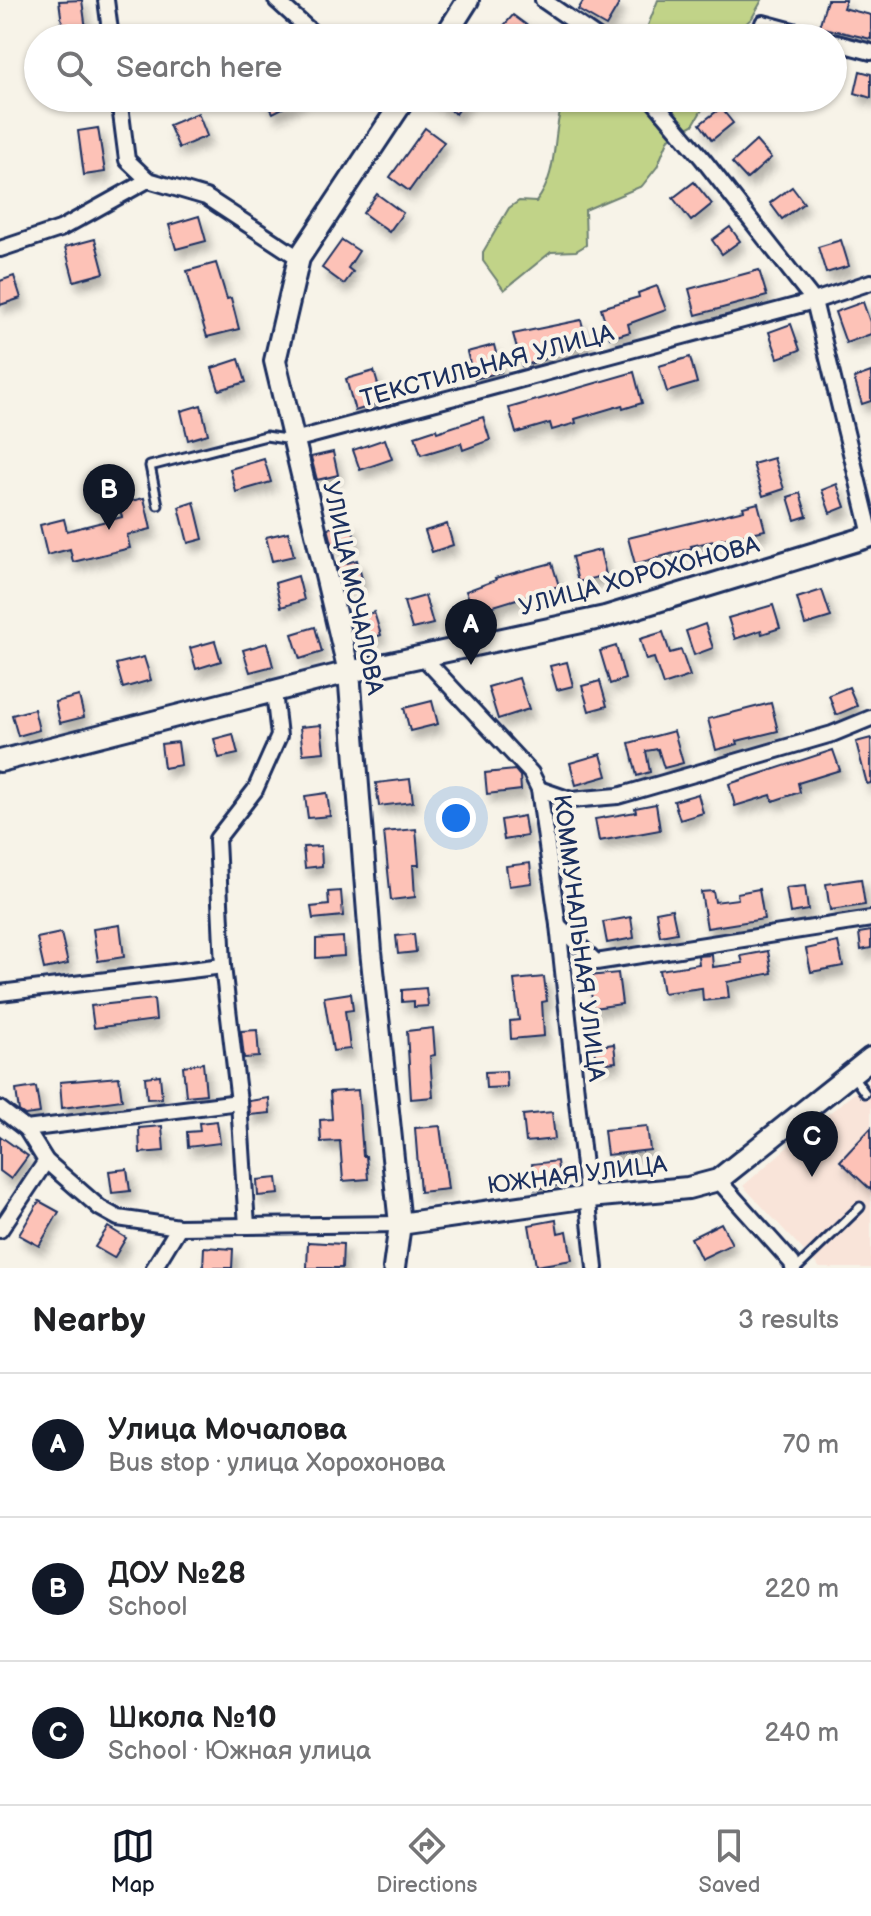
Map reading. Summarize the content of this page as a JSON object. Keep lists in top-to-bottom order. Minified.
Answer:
{"streets":{"street":["ТЕКСТИЛЬНАЯ УЛИЦА","УЛИЦА ХОРОХОНОВА","УЛИЦА МОЧАЛОВА","КОММУНАЛЬНАЯ УЛИЦА","ЮЖНАЯ УЛИЦА"]},"crossings":[["ТЕКСТИЛЬНАЯ УЛИЦА","УЛИЦА МОЧАЛОВА"],["УЛИЦА ХОРОХОНОВА","УЛИЦА МОЧАЛОВА"],["УЛИЦА ХОРОХОНОВА","КОММУНАЛЬНАЯ УЛИЦА"],["УЛИЦА МОЧАЛОВА","ЮЖНАЯ УЛИЦА"],["КОММУНАЛЬНАЯ УЛИЦА","ЮЖНАЯ УЛИЦА"]],"page":{"search":"Search here","pins":["B","A","C"],"heading":["Nearby","3 results"],"list":[{"mark":"A","name":"Улица Мочалова","note":"Bus stop · улица Хорохонова","value":"70 m"},{"mark":"B","name":"ДОУ №28","note":"School","value":"220 m"},{"mark":"C","name":"Школа №10","note":"School · Южная улица","value":"240 m"}],"nav":["Map","Directions","Saved"]}}
